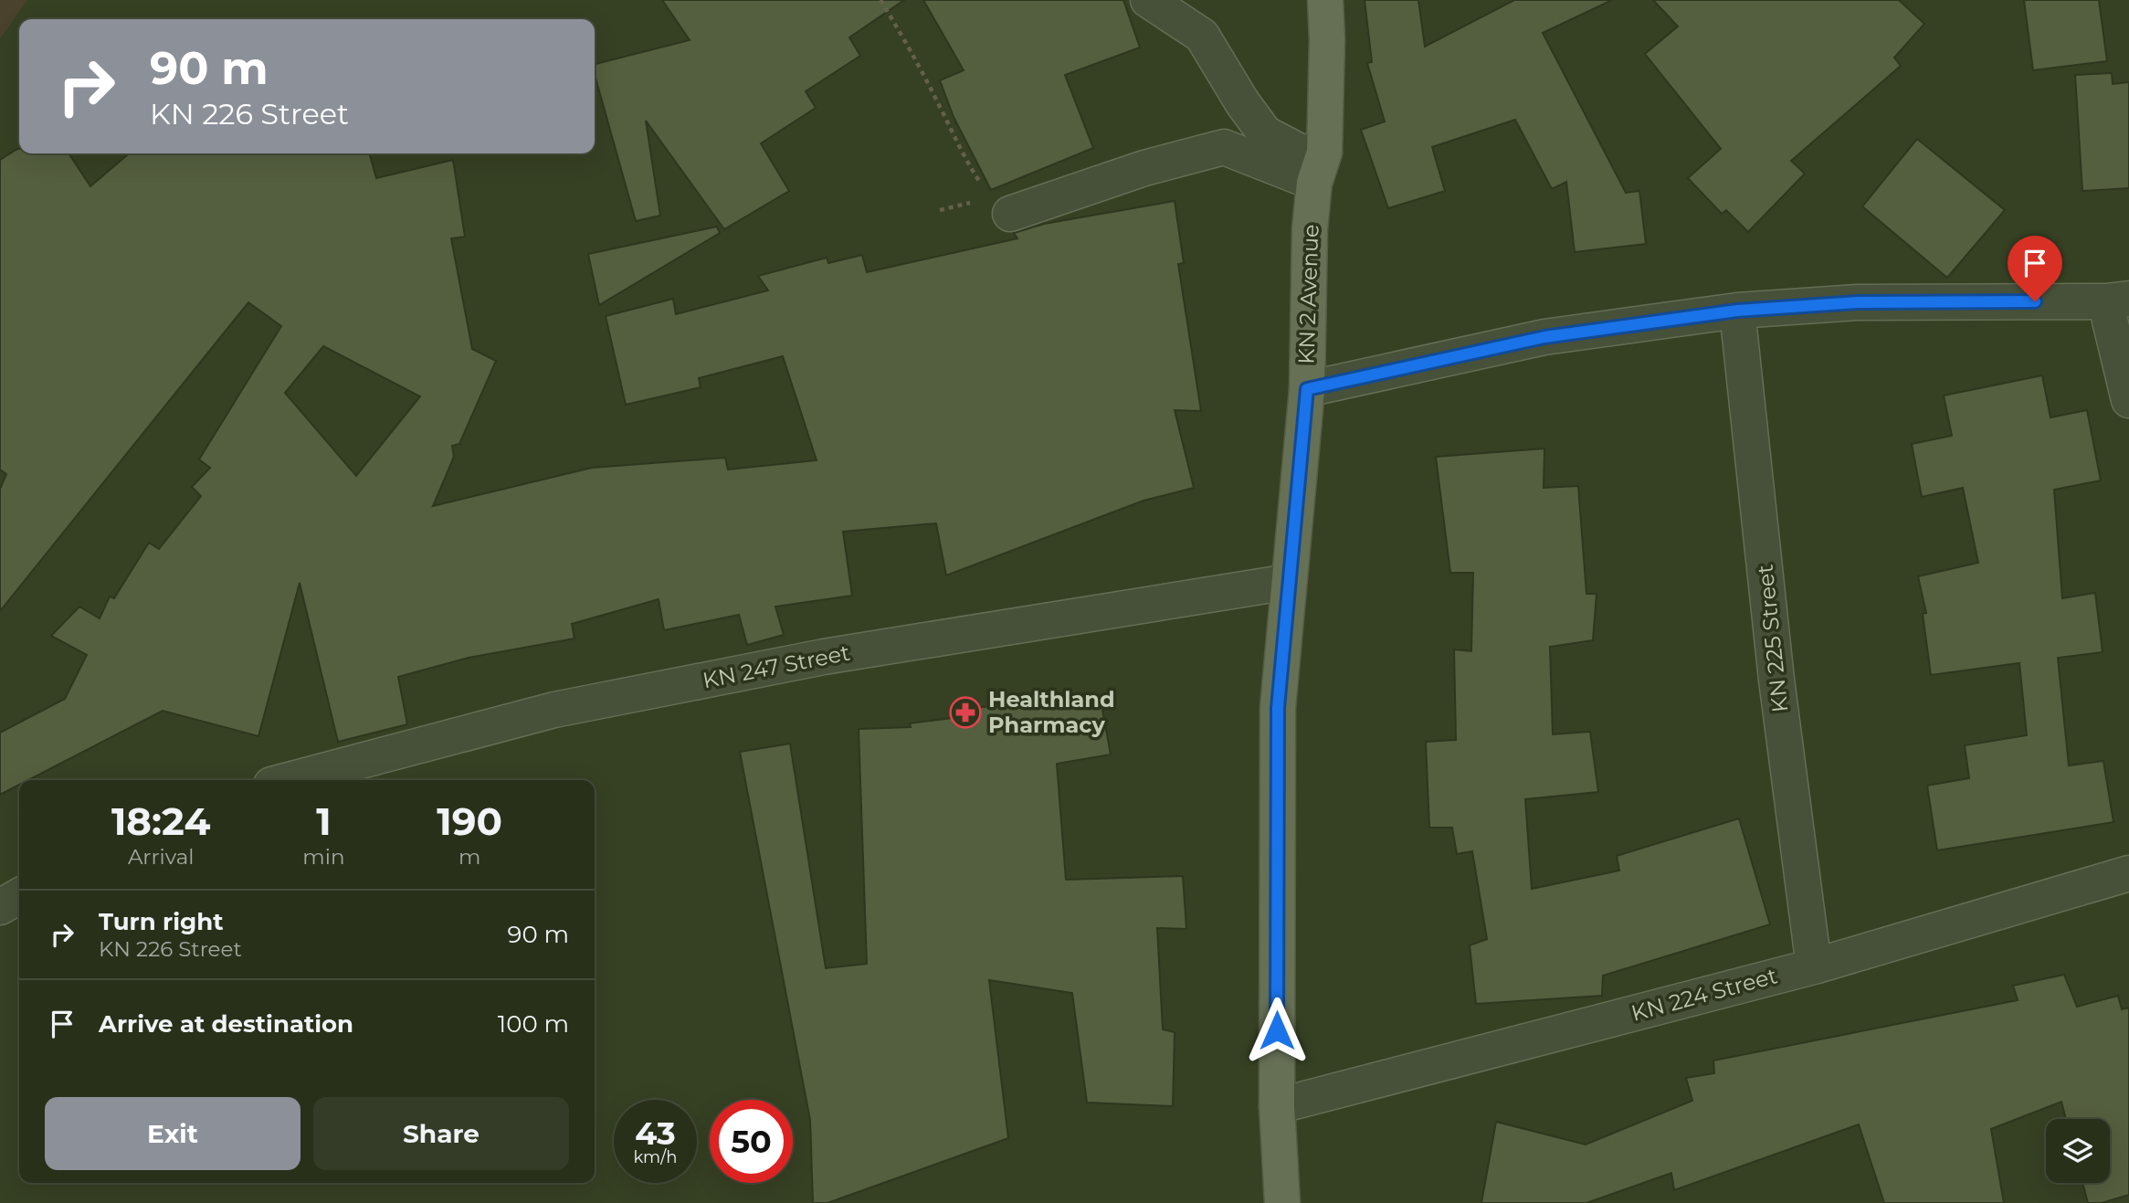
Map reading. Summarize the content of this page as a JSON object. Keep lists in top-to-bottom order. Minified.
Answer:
{"streets":{"main road":["KN 2 Avenue"],"street":["KN 225 Street","KN 247 Street","KN 224 Street"]},"crossings":[["KN 2 Avenue","KN 247 Street"],["KN 2 Avenue","KN 224 Street"],["KN 225 Street","KN 224 Street"]],"places":{"pharmacy":["Healthland Pharmacy"]},"page":{"turn":["90 m","KN 226 Street"],"eta":["18:24","Arrival","1","min","190","m"],"list":[{"name":"Turn right","note":"KN 226 Street","value":"90 m"},{"name":"Arrive at destination","value":"100 m"}],"buttons":["Exit","Share"],"speed":"43 km/h","limit":"50"}}
